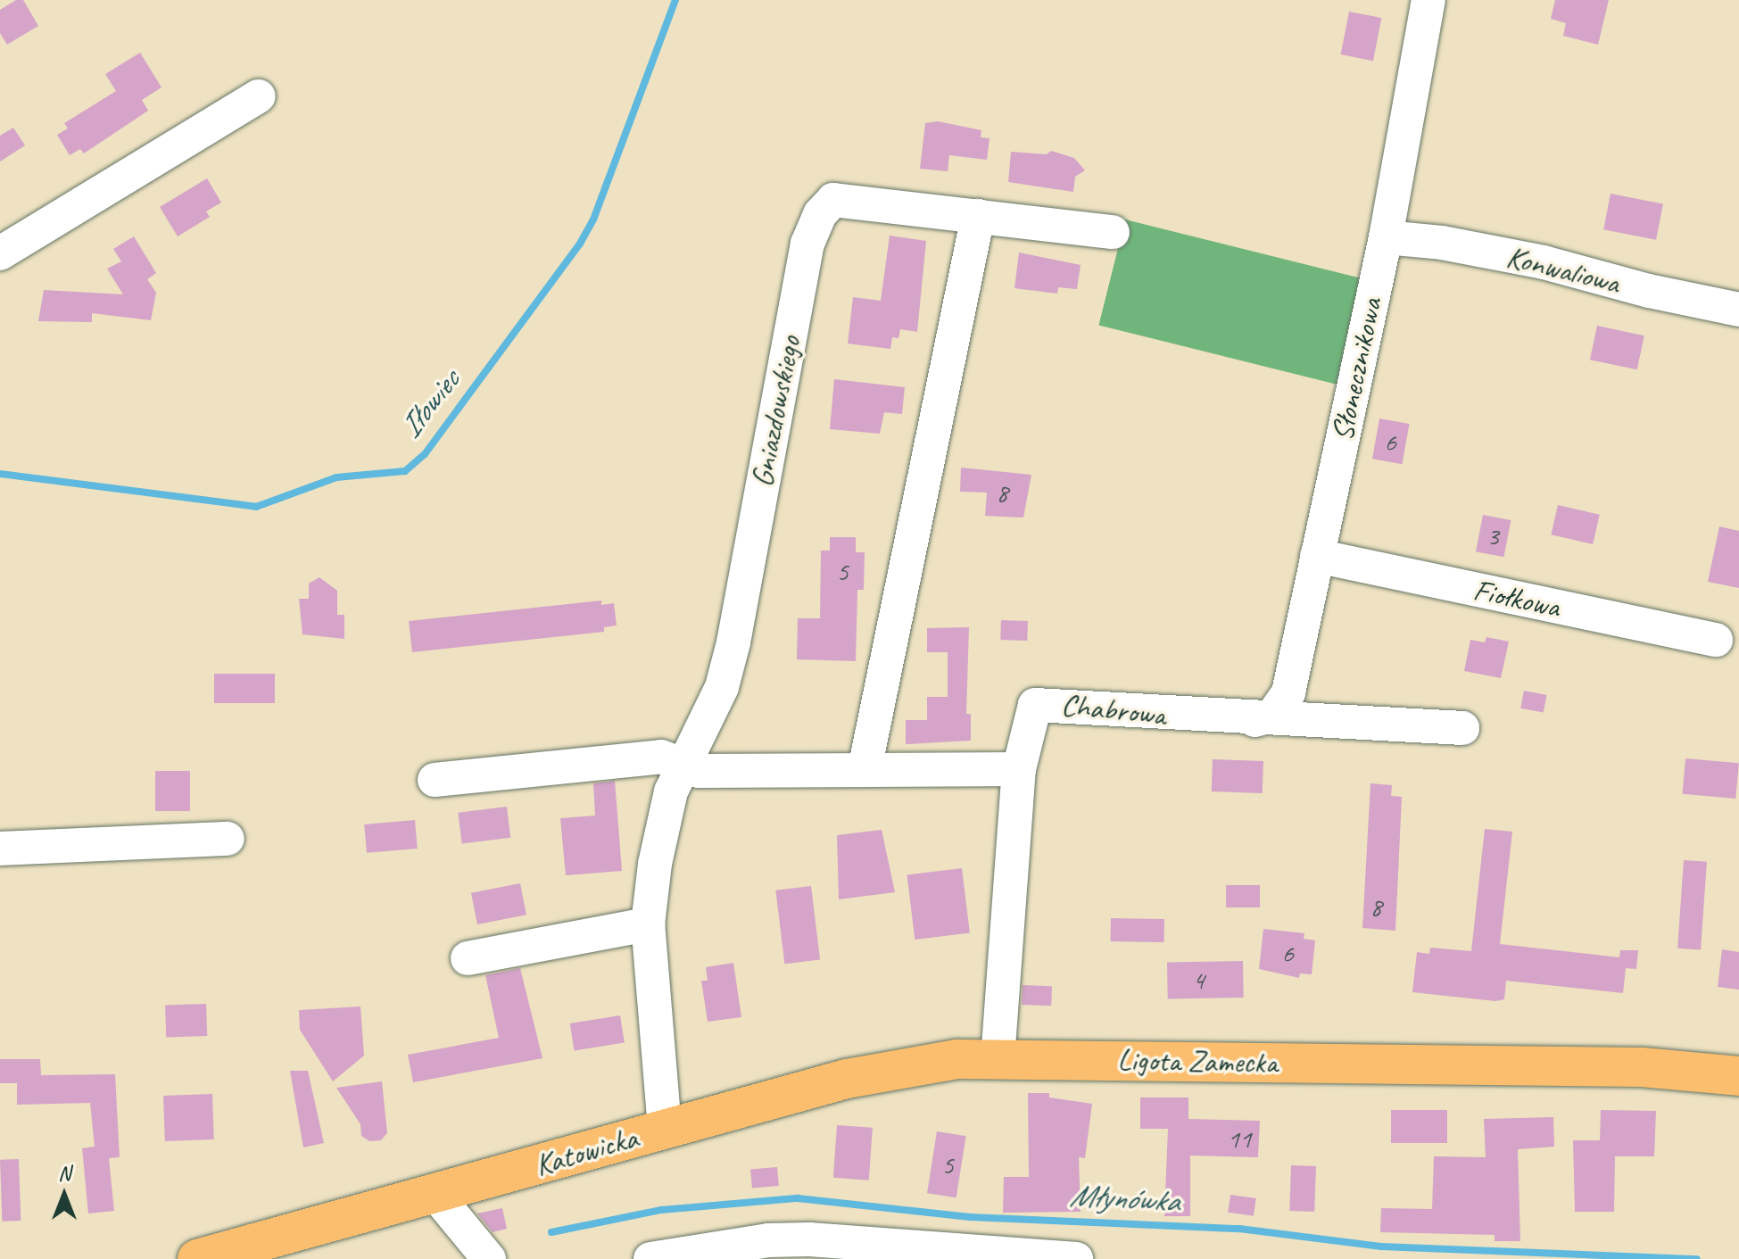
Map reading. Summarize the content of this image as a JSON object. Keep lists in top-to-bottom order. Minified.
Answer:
{"streets":{"main road":["Ligota Zamecka","Katowicka"],"street":["Konwaliowa","Słonecznikowa","Gniazdowskiego","Fiołkowa","Chabrowa"]},"crossings":[["Konwaliowa","Słonecznikowa"],["Słonecznikowa","Fiołkowa"],["Słonecznikowa","Chabrowa"],["Gniazdowskiego","Katowicka"],["Chabrowa","Ligota Zamecka"],["Ligota Zamecka","Katowicka"]],"water":["Iłowiec","Młynówka"],"house_numbers":["6","8","3","5","8","6","4","11","5"],"north":"top"}
